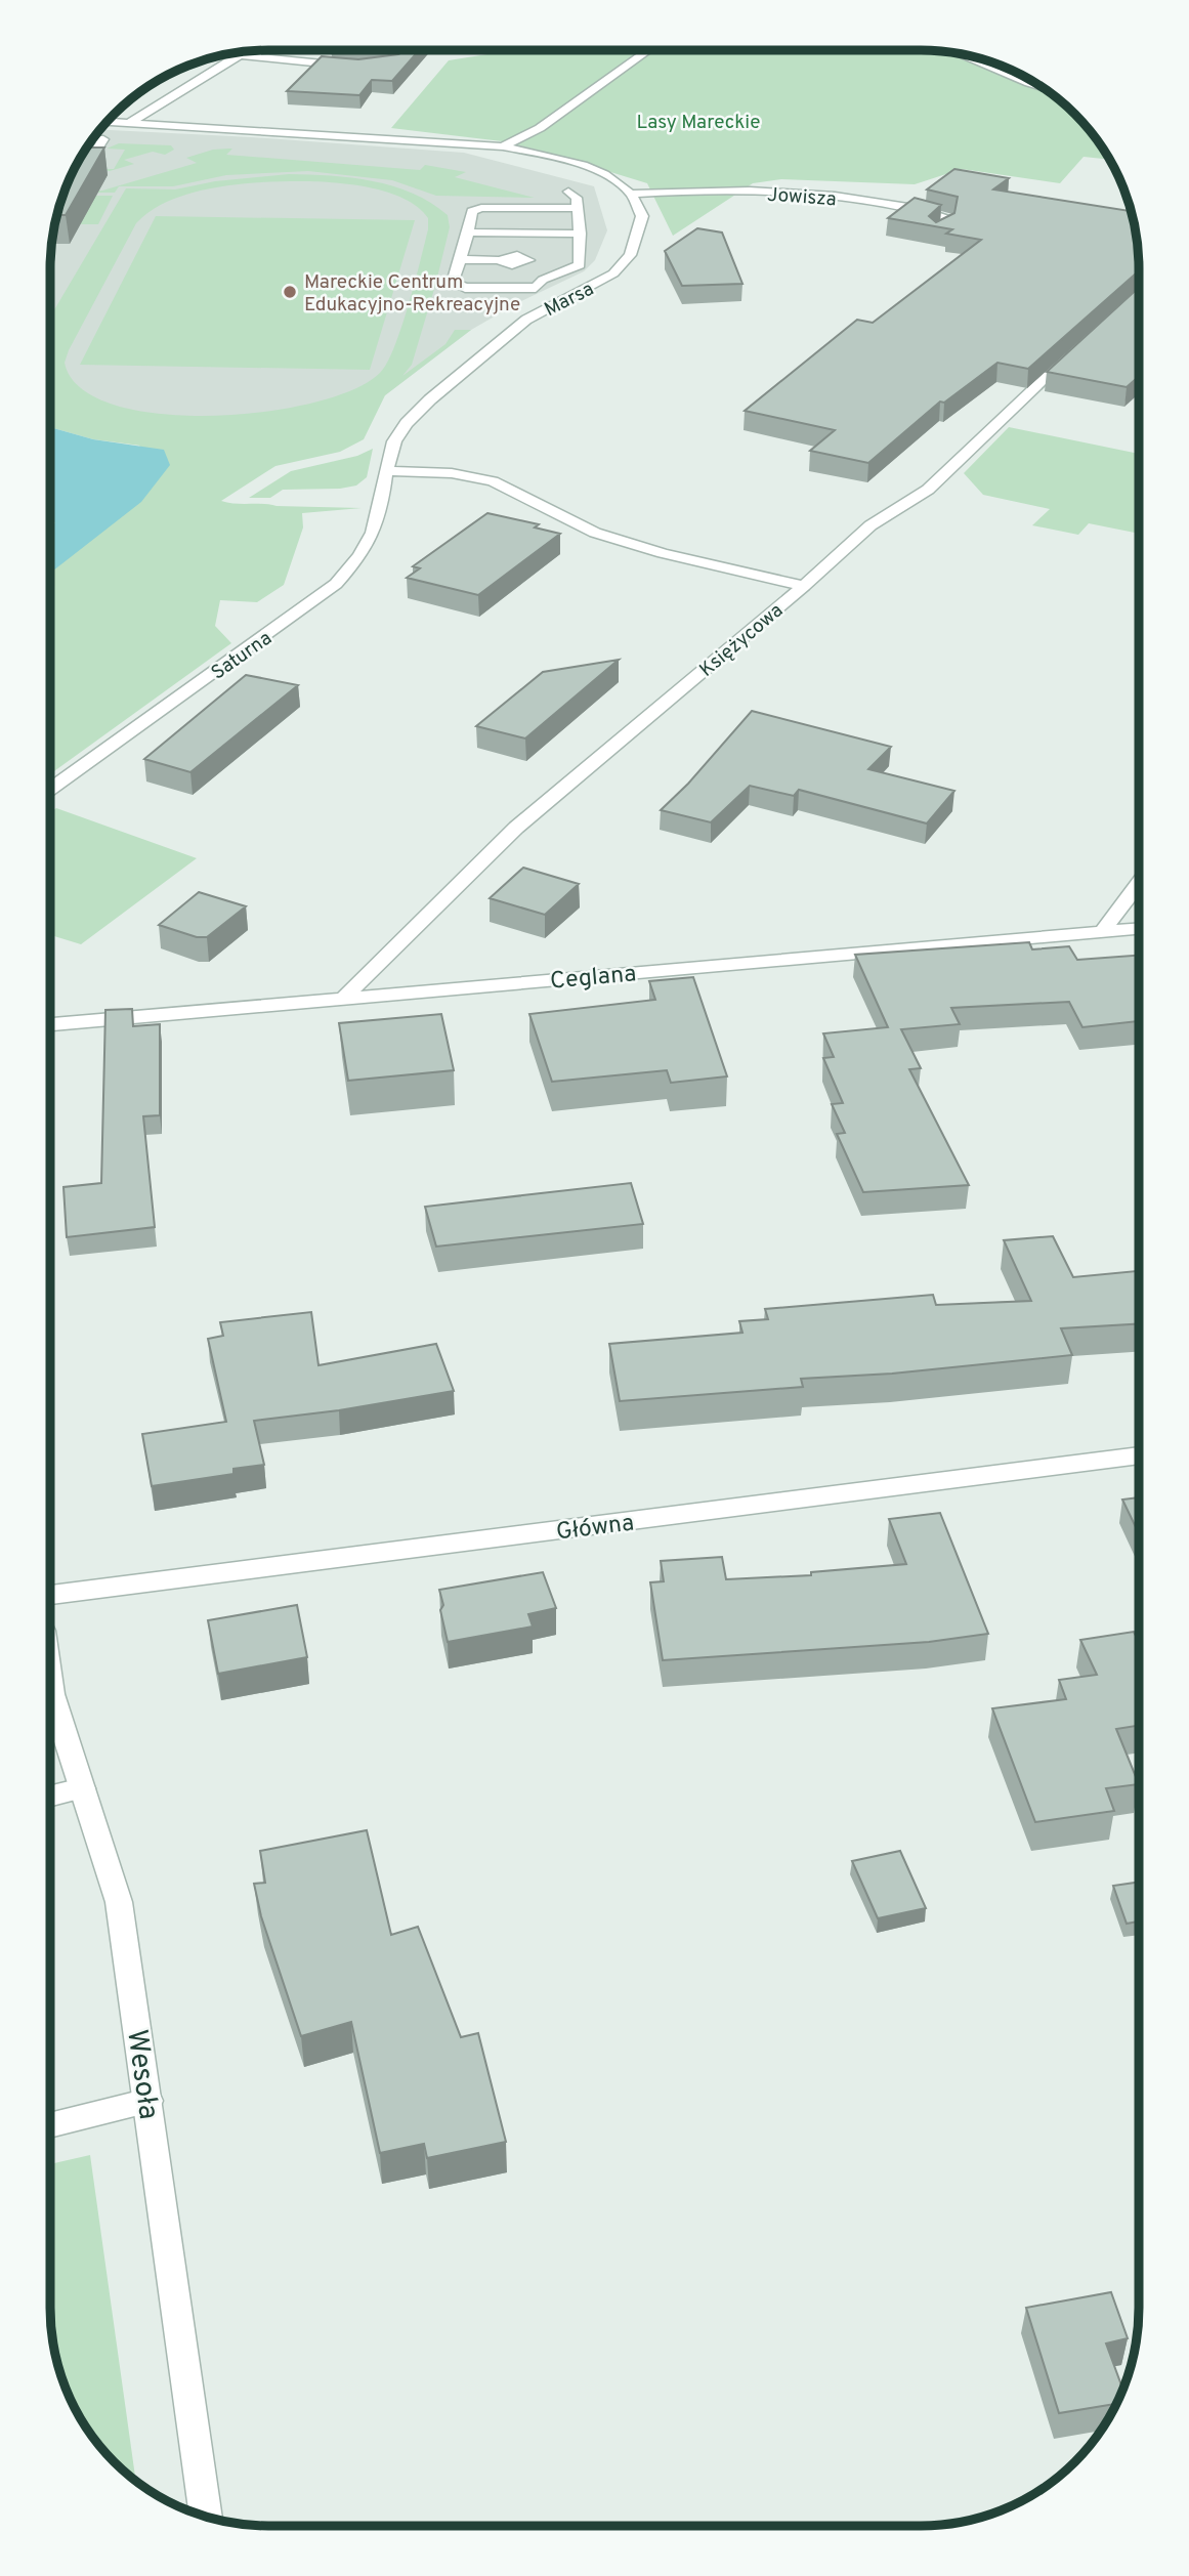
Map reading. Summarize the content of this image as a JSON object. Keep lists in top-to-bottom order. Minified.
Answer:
{"streets":{"street":["Jowisza","Marsa","Księżycowa","Saturna","Ceglana","Główna","Wesoła"]},"crossings":[["Jowisza","Marsa"],["Marsa","Saturna"],["Księżycowa","Ceglana"]],"parks":["Lasy Mareckie"],"places":["Mareckie Centrum Edukacyjno-Rekreacyjne"]}
